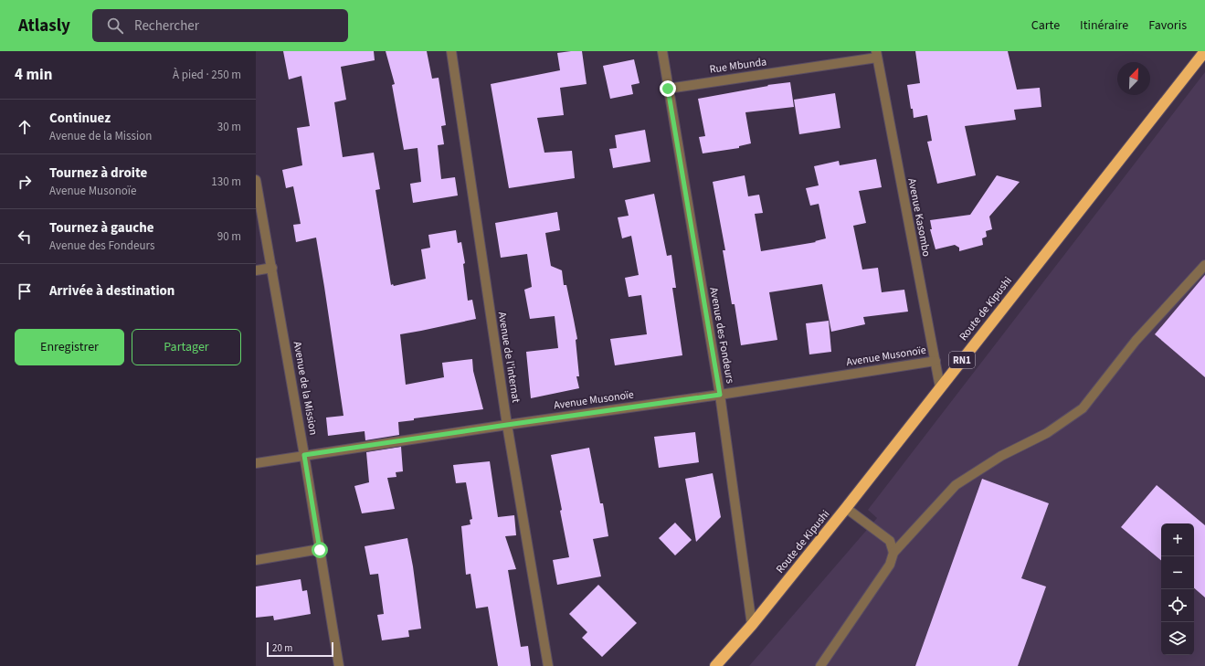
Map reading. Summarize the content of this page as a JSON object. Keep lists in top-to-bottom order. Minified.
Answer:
{"streets":{"highway":["Route de Kipushi","RN1"],"street":["Rue Mbunda","Avenue Kasombo","Avenue des Fondeurs","Avenue Musonoïe","Avenue de l'internat","Avenue de la Mission"]},"crossings":[["Rue Mbunda","Avenue Kasombo"],["Rue Mbunda","Avenue des Fondeurs"],["Avenue Kasombo","Route de Kipushi"],["Avenue Kasombo","Avenue Musonoïe"],["Route de Kipushi","Avenue des Fondeurs"],["Avenue des Fondeurs","Avenue Musonoïe"],["Avenue Musonoïe","Avenue de l'internat"],["Avenue Musonoïe","Avenue de la Mission"]],"scale_bar":"20 m","north":"top right","page":{"header":"Atlasly","search":"Rechercher","nav":["Carte","Itinéraire","Favoris"],"heading":["4 min","À pied · 250 m"],"list":[["Continuez","Avenue de la Mission","30 m"],["Tournez à droite","Avenue Musonoïe","130 m"],["Tournez à gauche","Avenue des Fondeurs","90 m"],"Arrivée à destination"],"buttons":["Enregistrer","Partager"],"map_buttons":["+","−"],"scale":"20 m"}}
